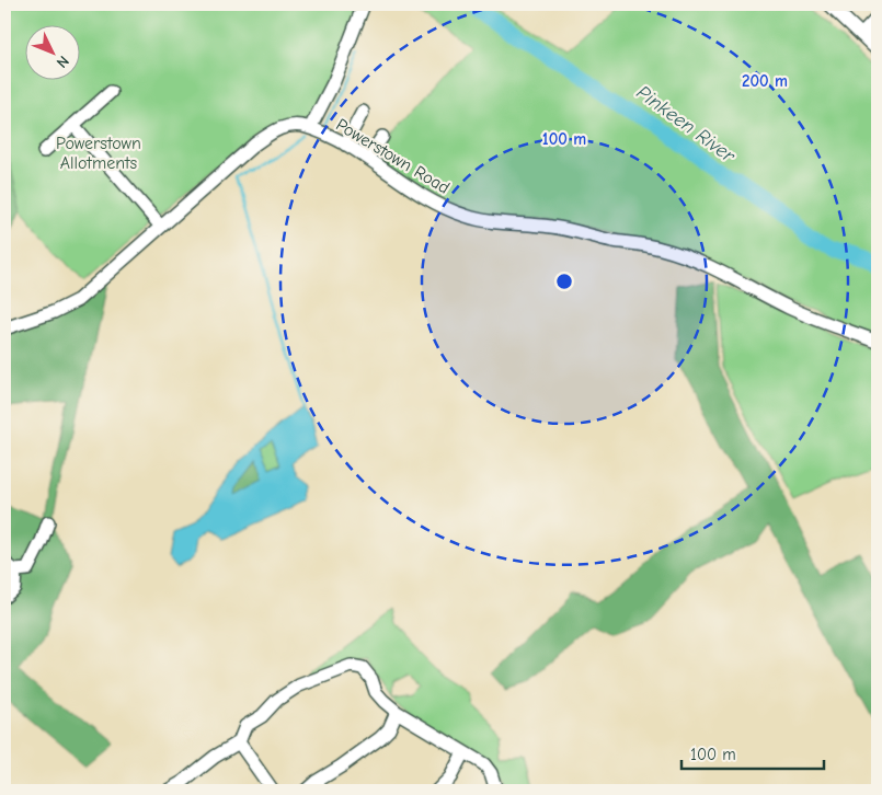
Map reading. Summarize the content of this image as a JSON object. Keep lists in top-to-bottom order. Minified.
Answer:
{"streets":{"street":["Powerstown Road"]},"water":["Pinkeen River"],"parks":["Powerstown Allotments"],"scale_bar":"100 m","north":"bottom right","rings":["200 m","100 m"]}
